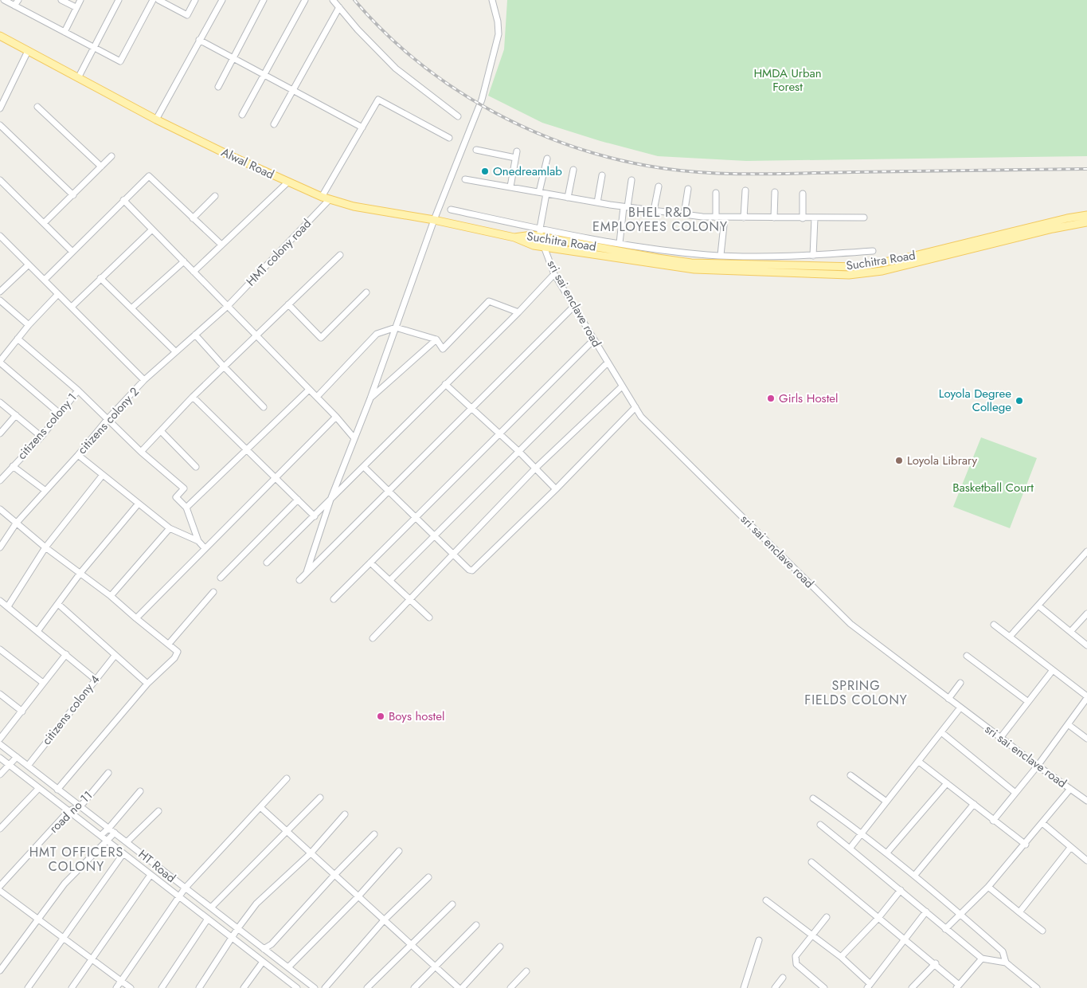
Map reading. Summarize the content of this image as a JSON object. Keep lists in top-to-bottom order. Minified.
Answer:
{"streets":{"main road":["Alwal Road","Suchitra Road"],"street":["HMT colony road","sri sai enclave road","citizens colony 2","citizens colony 1","citizens colony 4","road no 11","HT Road"]},"crossings":[["Alwal Road","Suchitra Road"],["Alwal Road","HMT colony road"],["Suchitra Road","sri sai enclave road"],["HMT colony road","citizens colony 2"],["citizens colony 2","citizens colony 1"],["citizens colony 4","HT Road"],["road no 11","HT Road"]],"districts":["BHEL R&D EMPLOYEES COLONY","SPRING FIELDS COLONY","HMT OFFICERS COLONY"],"parks":["HMDA Urban Forest","Basketball Court"],"places":["Onedreamlab","Girls Hostel","Loyola Degree College","Loyola Library","Boys hostel"]}
